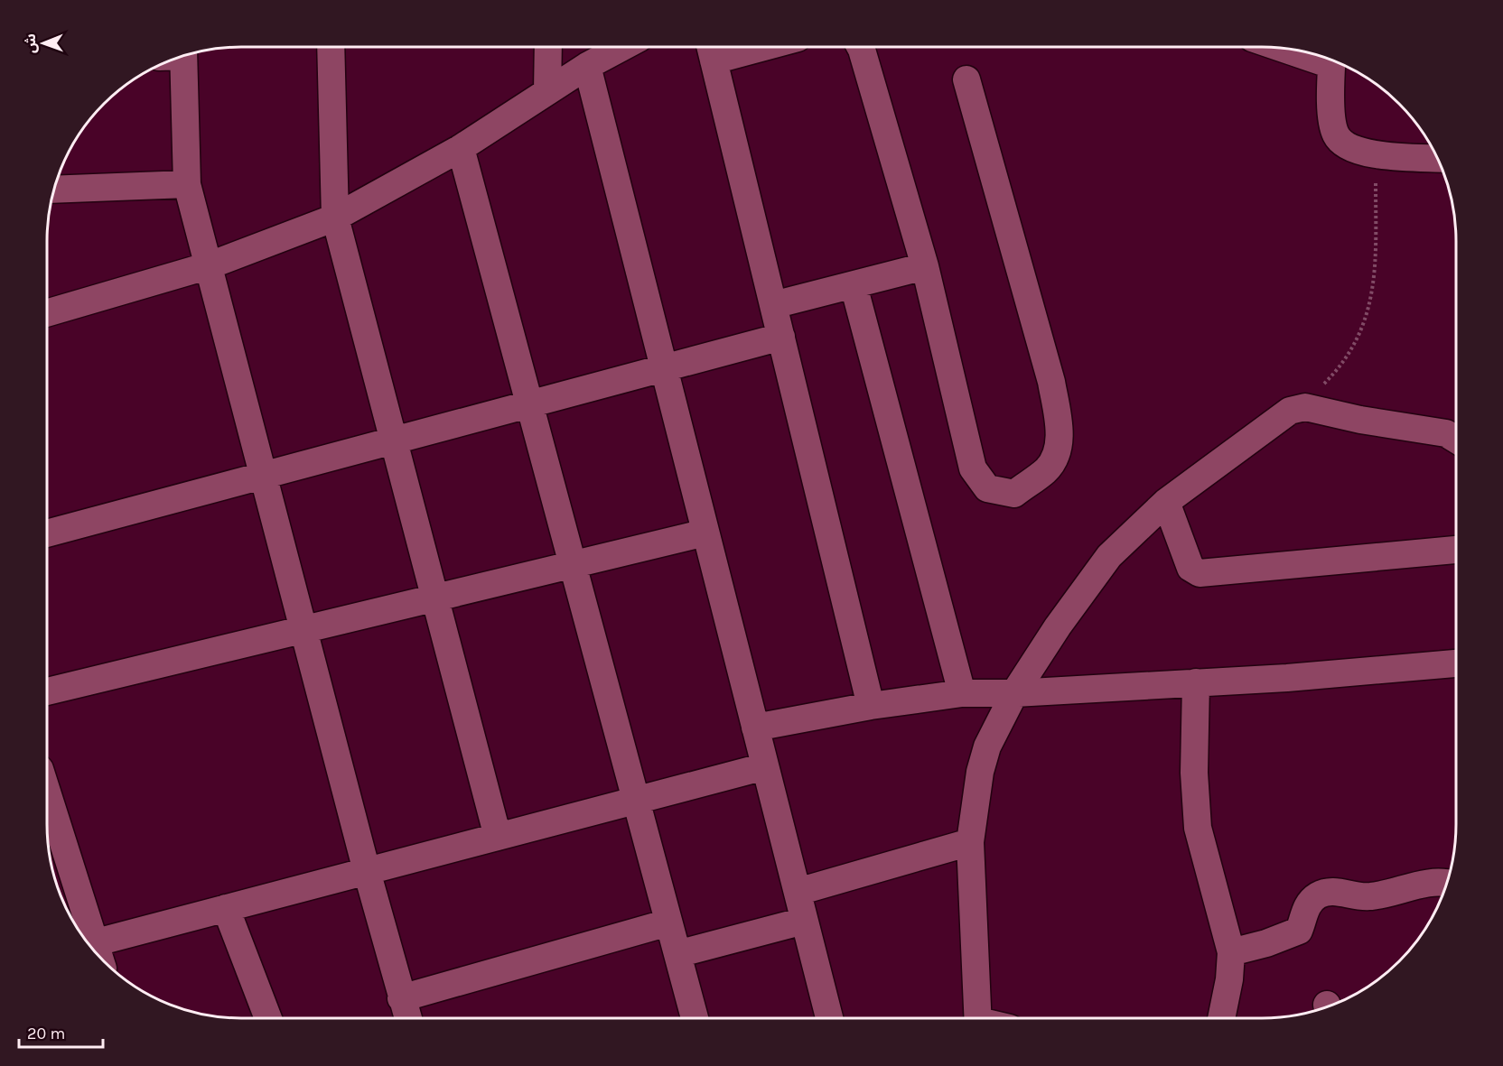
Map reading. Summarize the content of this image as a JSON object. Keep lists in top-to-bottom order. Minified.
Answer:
{"scale_bar":"20 m","north":"left"}
